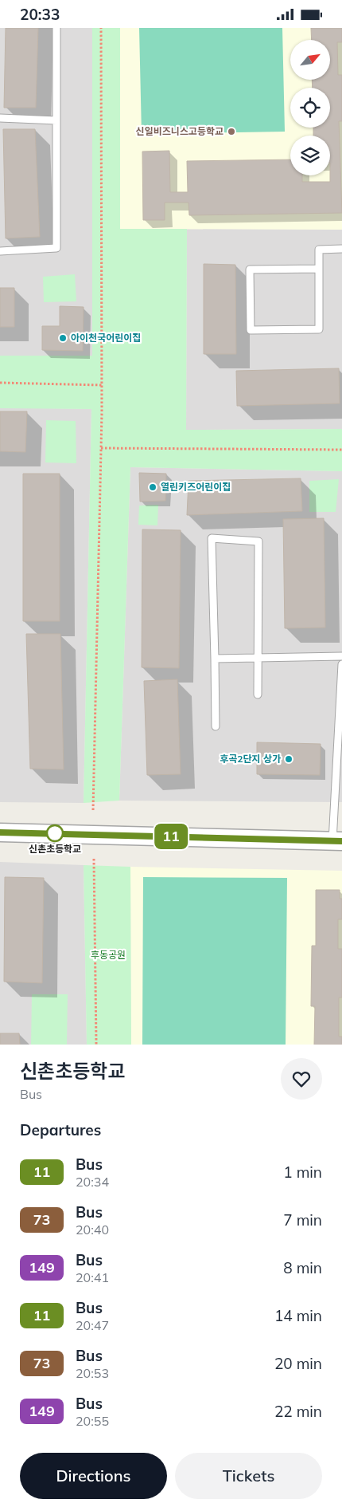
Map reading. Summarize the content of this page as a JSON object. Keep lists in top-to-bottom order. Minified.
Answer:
{"parks":["후동공원"],"places":["신일비즈니스고등학교","아이천국어린이집","열린키즈어린이집","후곡2단지 상가","신촌초등학교"],"lines":["bus line 11"],"north":"top right","page":{"status":"20:33","on_map":"11","heading":[["신촌초등학교","Bus"],"Departures"],"list":[{"mark":"11","name":"Bus","note":"20:34","value":"1 min"},{"mark":"73","name":"Bus","note":"20:40","value":"7 min"},{"mark":"149","name":"Bus","note":"20:41","value":"8 min"},{"mark":"11","name":"Bus","note":"20:47","value":"14 min"},{"mark":"73","name":"Bus","note":"20:53","value":"20 min"},{"mark":"149","name":"Bus","note":"20:55","value":"22 min"}],"buttons":["Directions","Tickets"]}}
